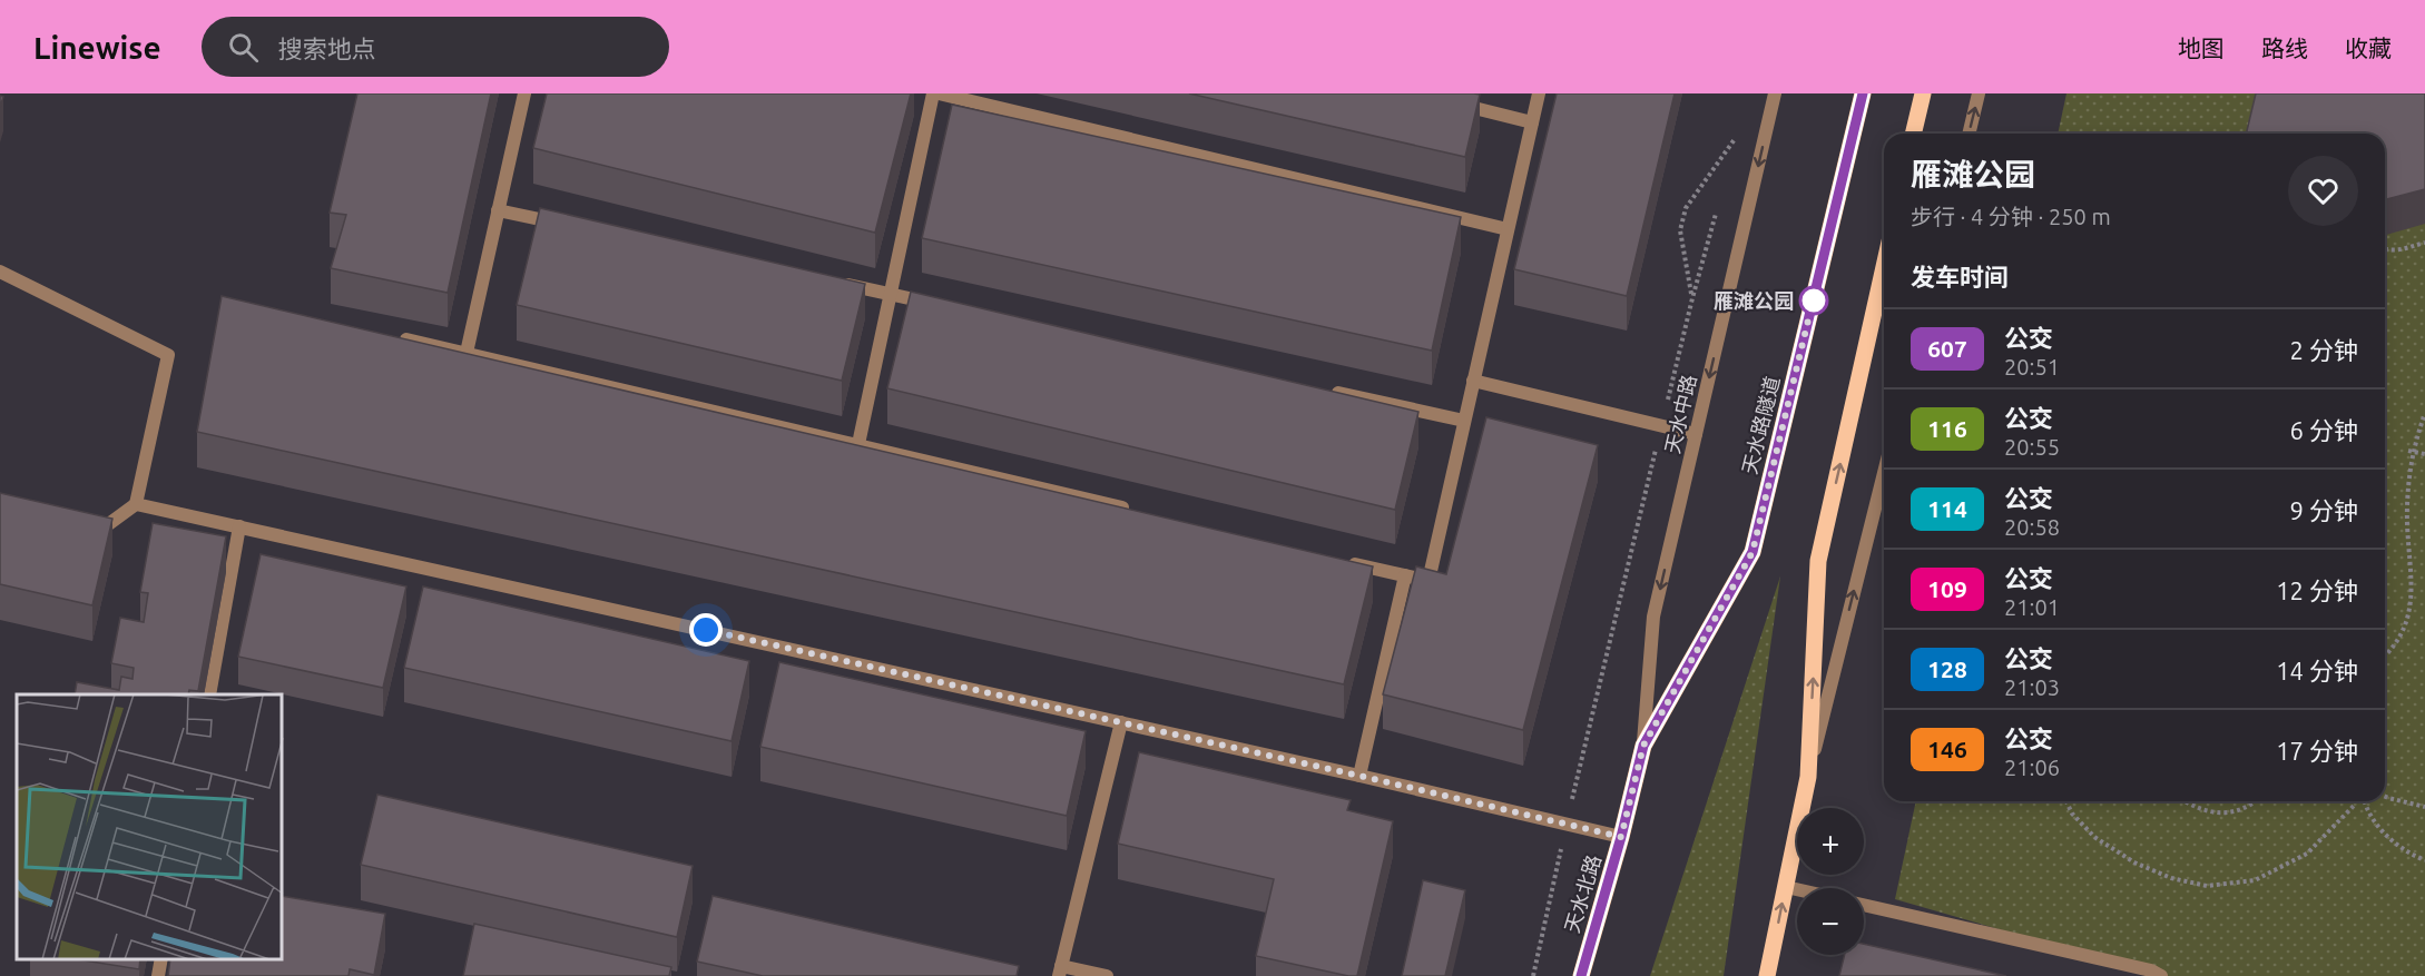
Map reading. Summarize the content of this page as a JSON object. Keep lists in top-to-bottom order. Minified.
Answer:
{"streets":{"main road":["天水路隧道","天水北路"],"street":["天水中路"]},"crossings":[["天水中路","天水路隧道"],["天水中路","天水北路"],["天水路隧道","天水北路"]],"one_way":["天水中路"],"places":["雁滩公园"],"lines":["bus line 607"],"page":{"header":"Linewise","search":"搜索地点","nav":["地图","路线","收藏"],"heading":[["雁滩公园","步行 · 4 分钟 · 250 m"],"发车时间"],"list":[{"mark":"607","name":"公交","note":"20:51","value":"2 分钟"},{"mark":"116","name":"公交","note":"20:55","value":"6 分钟"},{"mark":"114","name":"公交","note":"20:58","value":"9 分钟"},{"mark":"109","name":"公交","note":"21:01","value":"12 分钟"},{"mark":"128","name":"公交","note":"21:03","value":"14 分钟"},{"mark":"146","name":"公交","note":"21:06","value":"17 分钟"}],"map_buttons":["+","−"]}}
